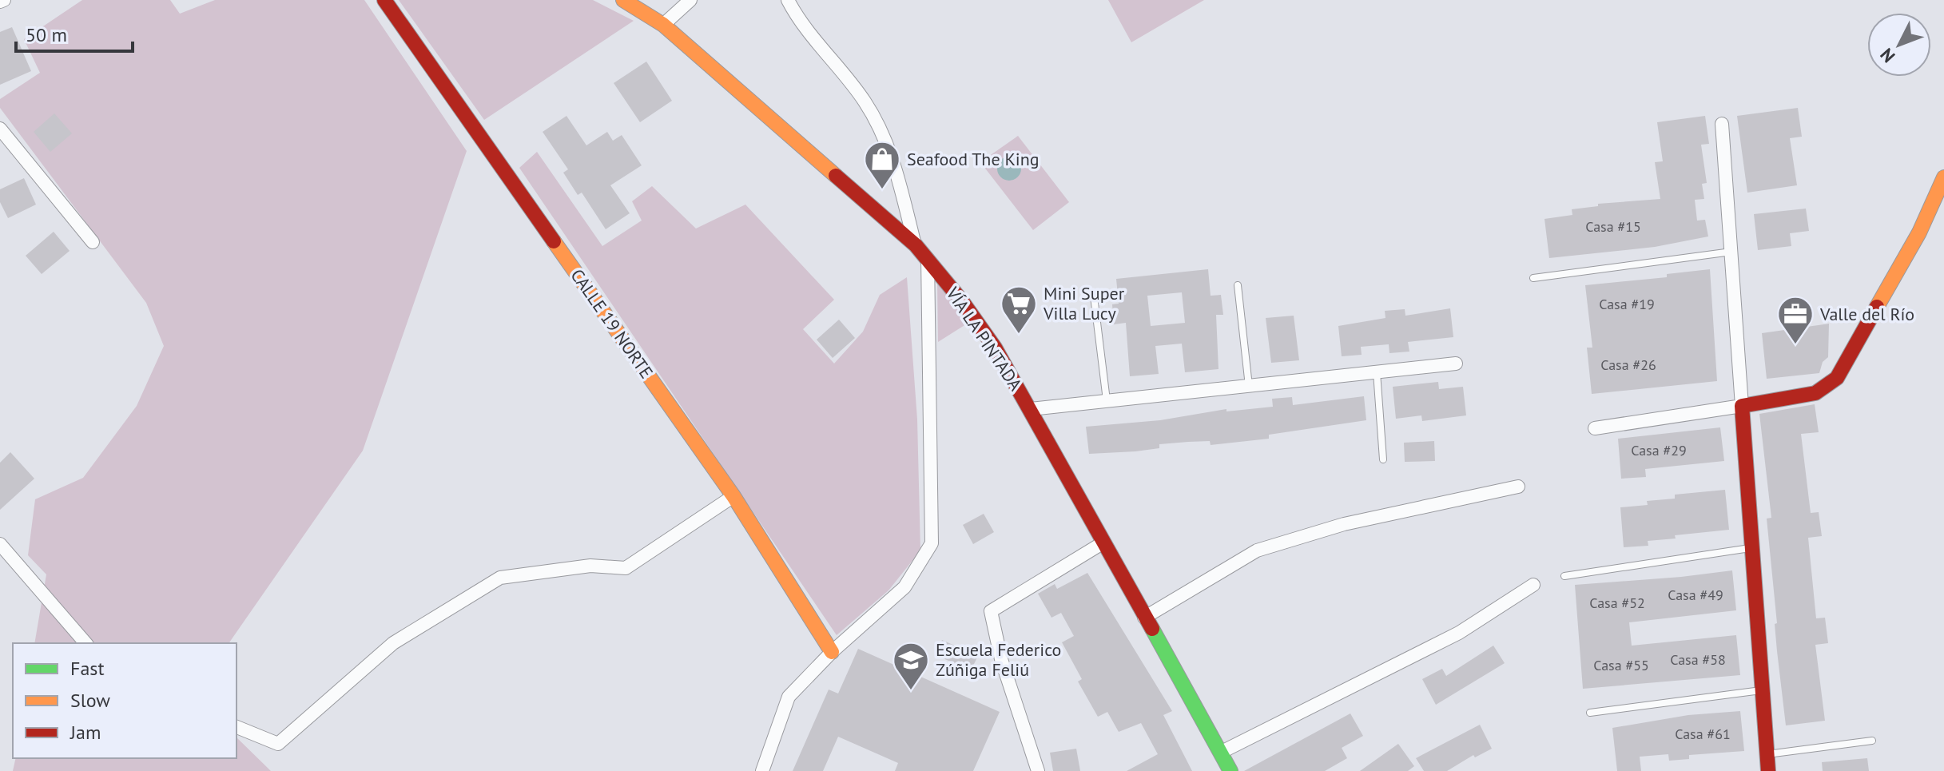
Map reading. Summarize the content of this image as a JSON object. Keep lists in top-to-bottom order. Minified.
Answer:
{"streets":{"street":["CALLE 19 NORTE","VÍA LA PINTADA"]},"places":{"shop":["Seafood The King"],"supermarket":["Mini Super Villa Lucy"],"office":["Valle del Río"],"school or university":["Escuela Federico Zúñiga Feliú"]},"house_numbers":["Casa #15","Casa #19","Casa #26","Casa #29","Casa #49","Casa #52","Casa #58","Casa #55","Casa #61"],"legend":["Fast","Slow","Jam"],"scale_bar":"50 m","north":"bottom left"}
